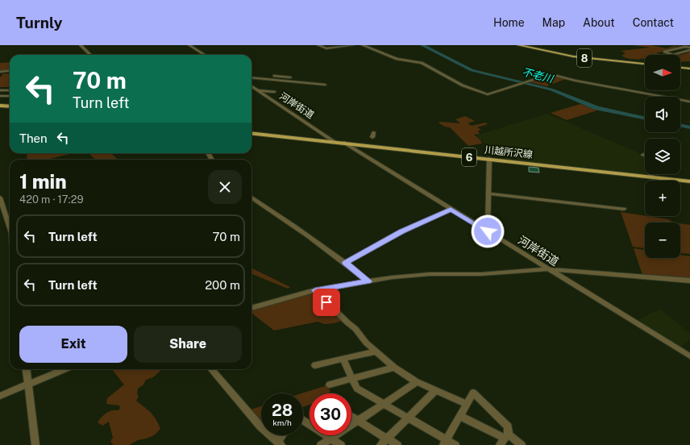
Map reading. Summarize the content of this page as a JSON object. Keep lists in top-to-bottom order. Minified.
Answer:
{"streets":{"main road":["8","川越所沢線","6"],"street":["河岸街道"]},"crossings":[["河岸街道","川越所沢線"]],"water":["不老川"],"north":"right","page":{"header":"Turnly","nav":["Home","Map","About","Contact"],"map_buttons":["+","−"],"turn":["70 m","Turn left"],"then":"Then","heading":["1 min","420 m · 17:29"],"list":[{"name":"Turn left","value":"70 m"},{"name":"Turn left","value":"200 m"}],"buttons":["Exit","Share"],"speed":"28 km/h","limit":"30"}}
